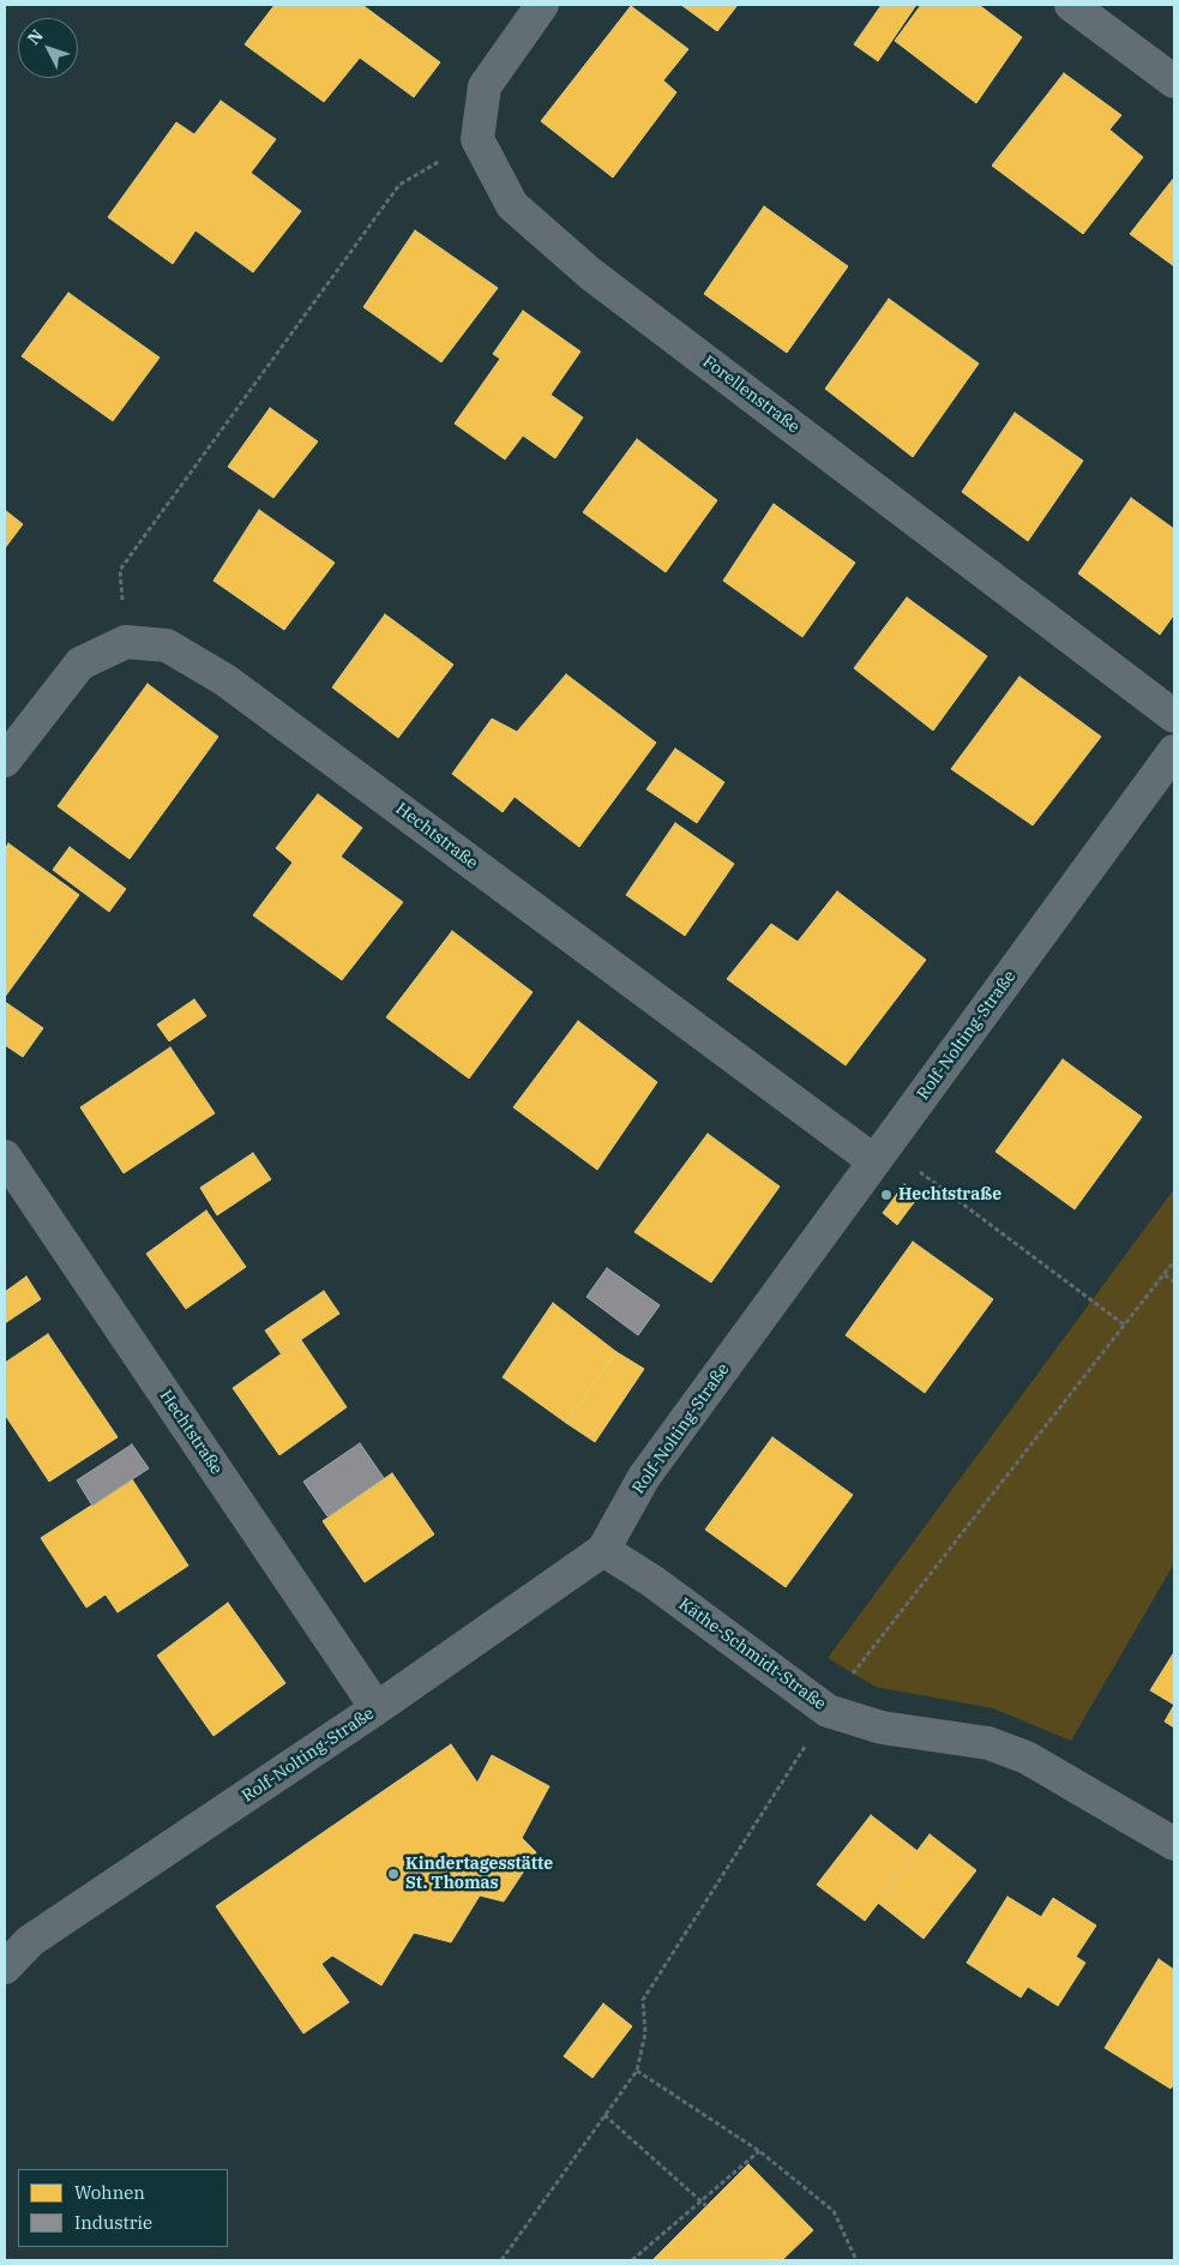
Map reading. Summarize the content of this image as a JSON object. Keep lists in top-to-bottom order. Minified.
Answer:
{"streets":{"street":["Forellenstraße","Hechtstraße","Rolf-Nolting-Straße","Käthe-Schmidt-Straße"]},"crossings":[["Hechtstraße","Rolf-Nolting-Straße"],["Rolf-Nolting-Straße","Käthe-Schmidt-Straße"]],"places":["Hechtstraße","Kindertagesstätte St. Thomas"],"legend":["Wohnen","Industrie"],"north":"top left"}
